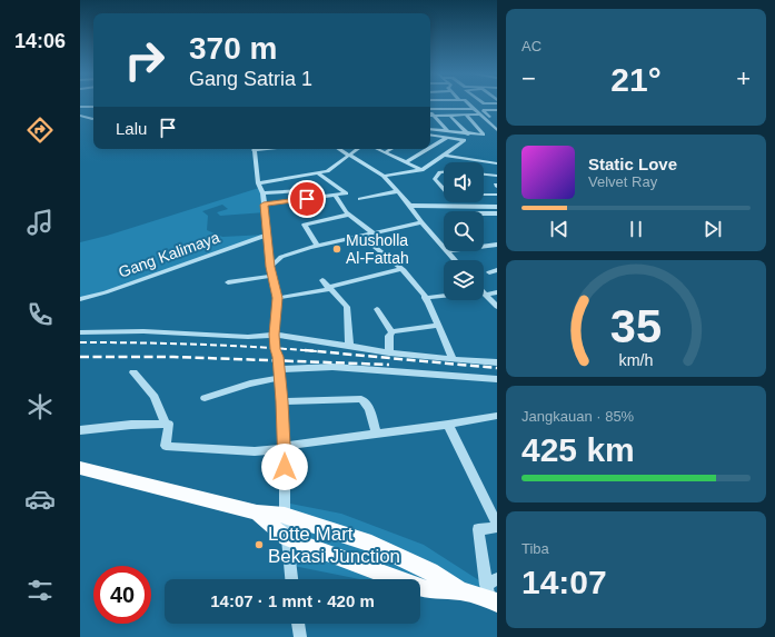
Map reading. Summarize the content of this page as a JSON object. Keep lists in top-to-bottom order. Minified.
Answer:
{"streets":{"street":["Gang Kalimaya"]},"places":["Musholla Al-Fattah","Lotte Mart Bekasi Junction"],"page":{"tabs":"14:06","tile":["AC",["Jangkauan · 85%","425 km"],["Tiba","14:07"]],"turn":["370 m","Gang Satria 1"],"heat":["−","21°","+"],"then":"Lalu","song":["Static Love","Velvet Ray"],"limit":"40","trip":"14:07 · 1 mnt · 420 m","gauge":["35","km/h"]}}
